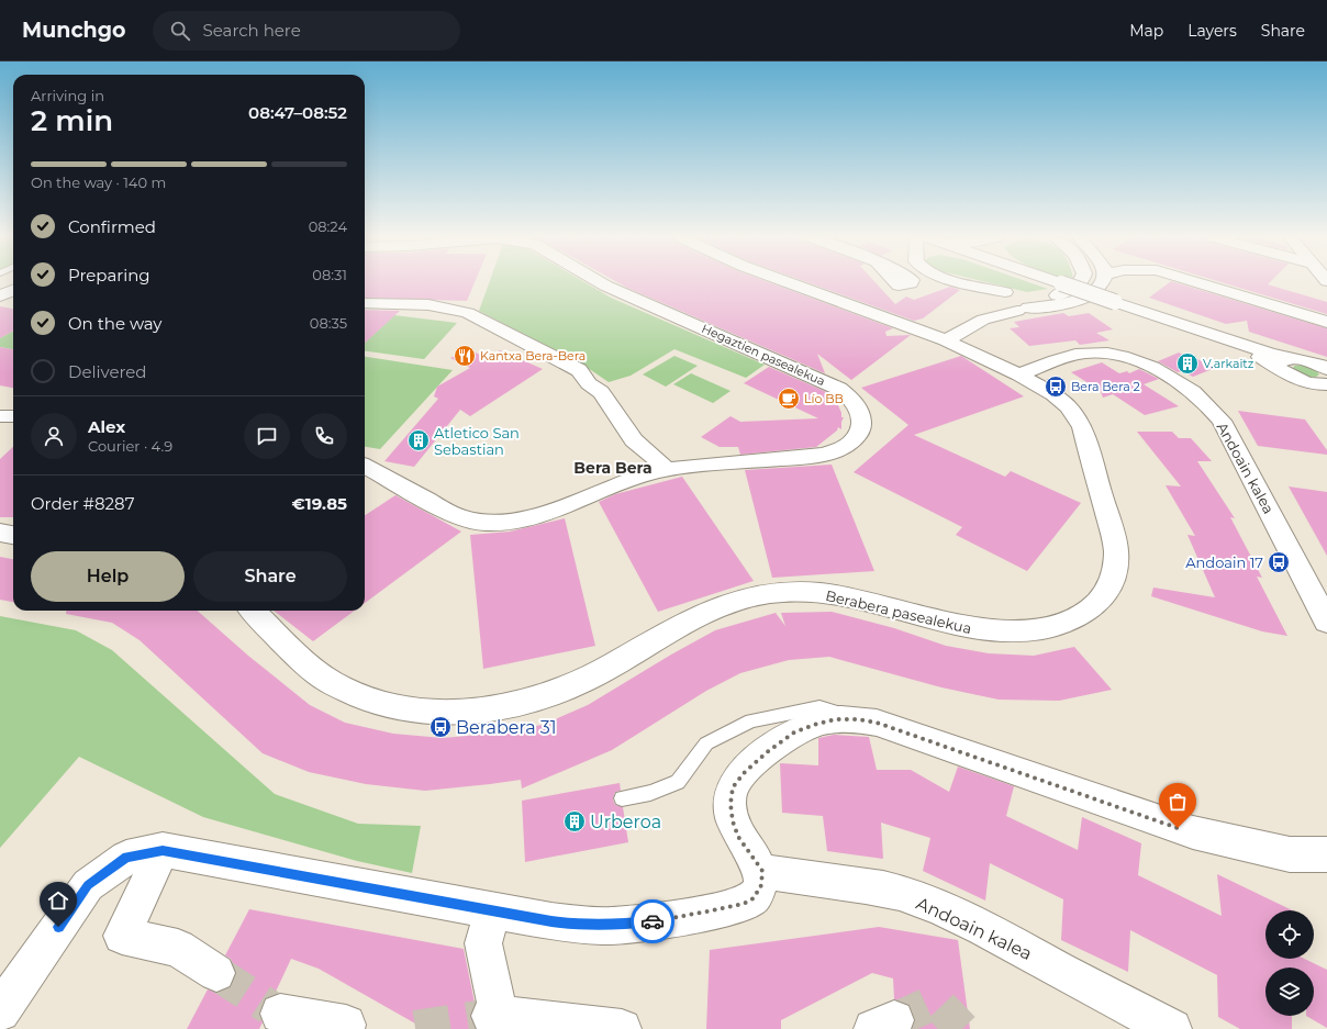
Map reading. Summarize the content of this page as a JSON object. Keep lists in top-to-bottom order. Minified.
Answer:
{"streets":{"street":["Hegaztien pasealekua","Andoain kalea","Berabera pasealekua"]},"crossings":[["Andoain kalea","Berabera pasealekua"]],"districts":["Bera Bera"],"places":{"restaurant":["Kantxa Bera-Bera"],"building":["V.arkaitz","Atletico San Sebastian","Urberoa"],"bus stop":["Bera Bera 2","Andoain 17","Berabera 31"],"cafe":["Lío BB"]},"page":{"header":"Munchgo","search":"Search here","nav":["Map","Layers","Share"],"heading":["2 min","Arriving in","08:47–08:52"],"panel":["Alex","Courier · 4.9","Order #8287","€19.85"],"bar":"On the way · 140 m","list":[["Confirmed","08:24"],["Preparing","08:31"],["On the way","08:35"],"Delivered"],"buttons":["Help","Share"]}}
